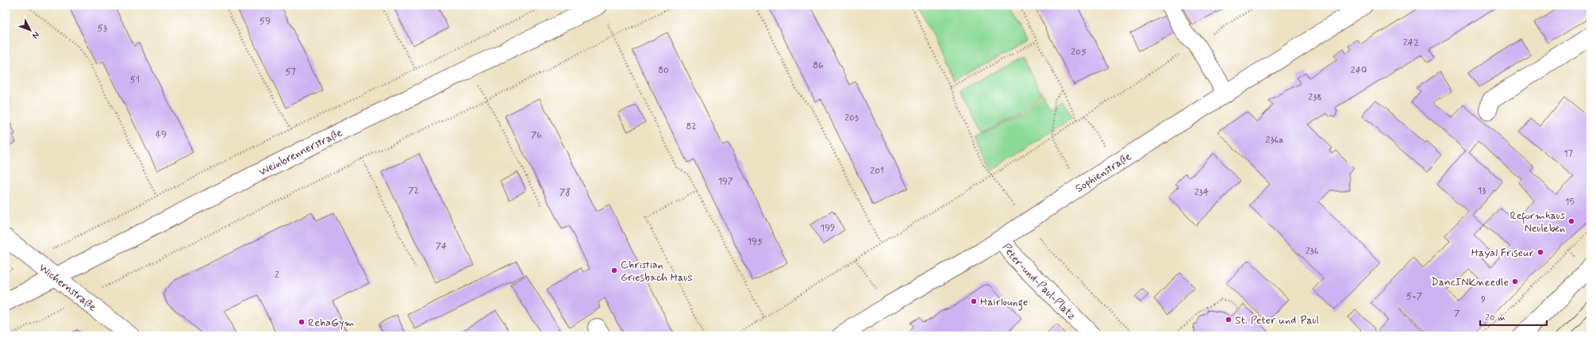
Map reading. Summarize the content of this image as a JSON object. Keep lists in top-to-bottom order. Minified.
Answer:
{"streets":{"street":["Weinbrennerstraße","Sophienstraße","Peter-und-Paul-Platz","Wichernstraße"]},"crossings":[["Weinbrennerstraße","Wichernstraße"],["Sophienstraße","Peter-und-Paul-Platz"]],"places":["Reformhaus Neuleben","Hayal Friseur","Christian Griesbach Haus","DancINKneedle","Hairlounge","St. Peter und Paul","RehaGym"],"house_numbers":["59","53","242","205","86","80","240","57","51","238","203","82","49","76","236a","17","201","197","72","13","78","234","15","199","195","74","236","2","5-7","9","7"],"scale_bar":"20 m","north":"bottom right"}
